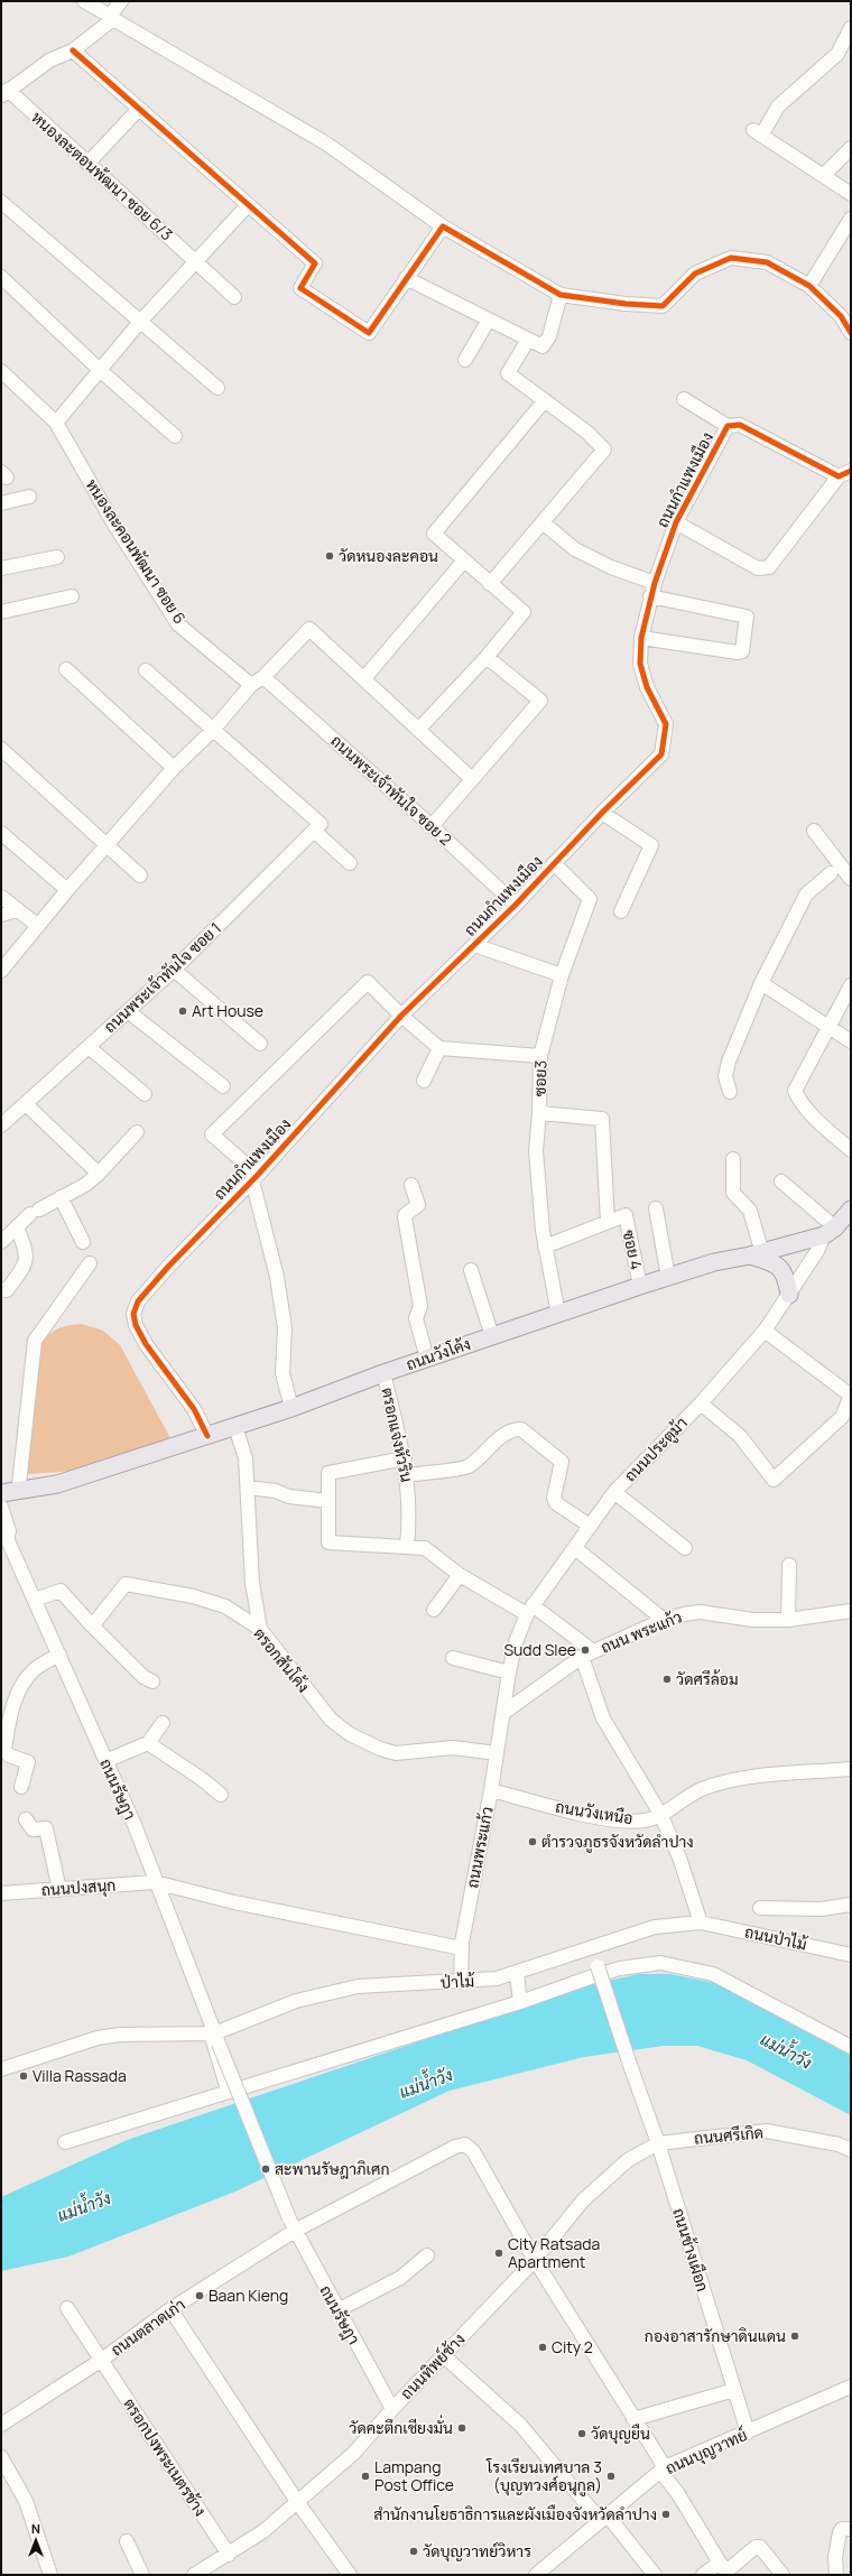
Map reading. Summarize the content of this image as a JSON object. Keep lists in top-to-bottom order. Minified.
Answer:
{"streets":{"main road":["ถนนวังโค้ง"],"street":["หนองละตอนพ้ฒนา ซอย 6/3","ถนนกำแพงเมือง","หนองละคอนพัฒนา ซอย 6","ถนนพระเจ้าทันใจ ซอย 2","ถนนพระเจ้าทันใจ ซอย 1","ซอย3","ซอย 4","ตรอกแจ่งหัวริน","ถนนประตูม้า","ถนน พระแก้ว","ตรอกสันโค้ง","ถนนรัษฎา","ถนนวังเหนือ","ถนนพระแก้ว","ถนนปงสนุก","ถนนป่าไม้","ป่าไม้","ถนนศรีเกิด","ถนนช้างเผือก","ถนนตลาดเก่า","ถนนทิพย์ช้าง","ถนนบุญวาทย์","ตรอกปงพระเนตรช้าง"]},"crossings":[["ถนนกำแพงเมือง","ถนนพระเจ้าทันใจ ซอย 2"],["ถนนกำแพงเมือง","ซอย3"],["ถนนกำแพงเมือง","ถนนวังโค้ง"],["ซอย3","ถนนวังโค้ง"],["ซอย 4","ถนนวังโค้ง"],["ถนนวังโค้ง","ตรอกแจ่งหัวริน"],["ถนนวังโค้ง","ถนนประตูม้า"],["ถนนประตูม้า","ถนน พระแก้ว"],["ถนนประตูม้า","ถนนพระแก้ว"],["ถนน พระแก้ว","ถนนพระแก้ว"],["ตรอกสันโค้ง","ถนนพระแก้ว"],["ถนนรัษฎา","ถนนปงสนุก"],["ถนนรัษฎา","ป่าไม้"],["ถนนรัษฎา","ถนนตลาดเก่า"],["ถนนรัษฎา","ถนนทิพย์ช้าง"],["ถนนวังเหนือ","ถนนพระแก้ว"],["ถนนพระแก้ว","ถนนปงสนุก"],["ถนนพระแก้ว","ป่าไม้"],["ถนนป่าไม้","ป่าไม้"],["ป่าไม้","ถนนช้างเผือก"],["ถนนศรีเกิด","ถนนช้างเผือก"],["ถนนศรีเกิด","ถนนทิพย์ช้าง"],["ถนนช้างเผือก","ถนนทิพย์ช้าง"],["ถนนช้างเผือก","ถนนบุญวาทย์"],["ถนนตลาดเก่า","ถนนทิพย์ช้าง"],["ถนนตลาดเก่า","ตรอกปงพระเนตรช้าง"],["ถนนทิพย์ช้าง","ตรอกปงพระเนตรช้าง"]],"water":["แม่น้ำวัง"],"places":["วัดหนองละคอน","Art House","Sudd Slee","วัดศรีล้อม","ตำรวจภูธรจังหวัดลำปาง","Villa Rassada","สะพานรัษฎาภิเศก","City Ratsada Apartment","Baan Kieng","กองอาสารักษาดินแดน","City 2","วัดคะตึกเชียงมั่น","วัดบุญยืน","Lampang Post Office","โรงเรียนเทศบาล 3 (บุญทวงศ์อนุกูล)","สำนักงานโยธาธิการและผังเมืองจังหวัดลำปาง","วัดบุญวาทย์วิหาร"],"north":"top"}
